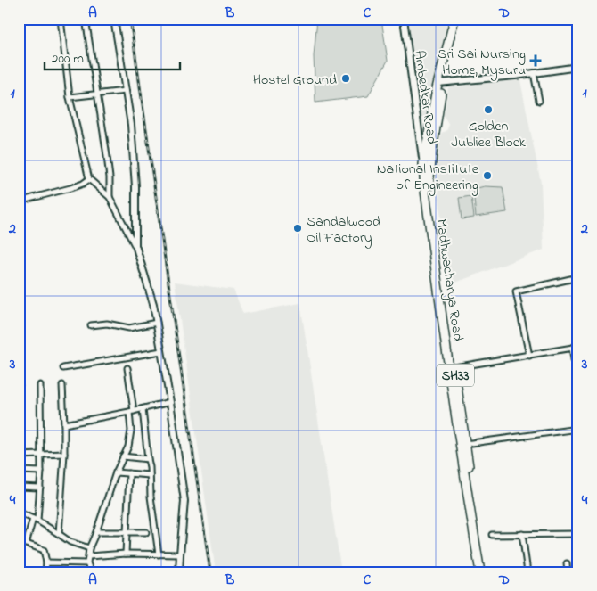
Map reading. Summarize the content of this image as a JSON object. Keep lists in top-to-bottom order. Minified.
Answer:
{"streets":{"main road":["Madhwacharya Road","SH33"],"street":["Ambedkar Road"]},"crossings":[["Ambedkar Road","Madhwacharya Road"],["Ambedkar Road","SH33"],["Madhwacharya Road","SH33"]],"places":{"health":["Sri Sai Nursing Home, Mysuru"],"other":["Hostel Ground","Golden Jubliee Block","National Institute of Engineering","Sandalwood Oil Factory"]},"scale_bar":"200 m","grid":{"columns":["A","B","C","D"],"rows":["1","2","3","4"]}}
